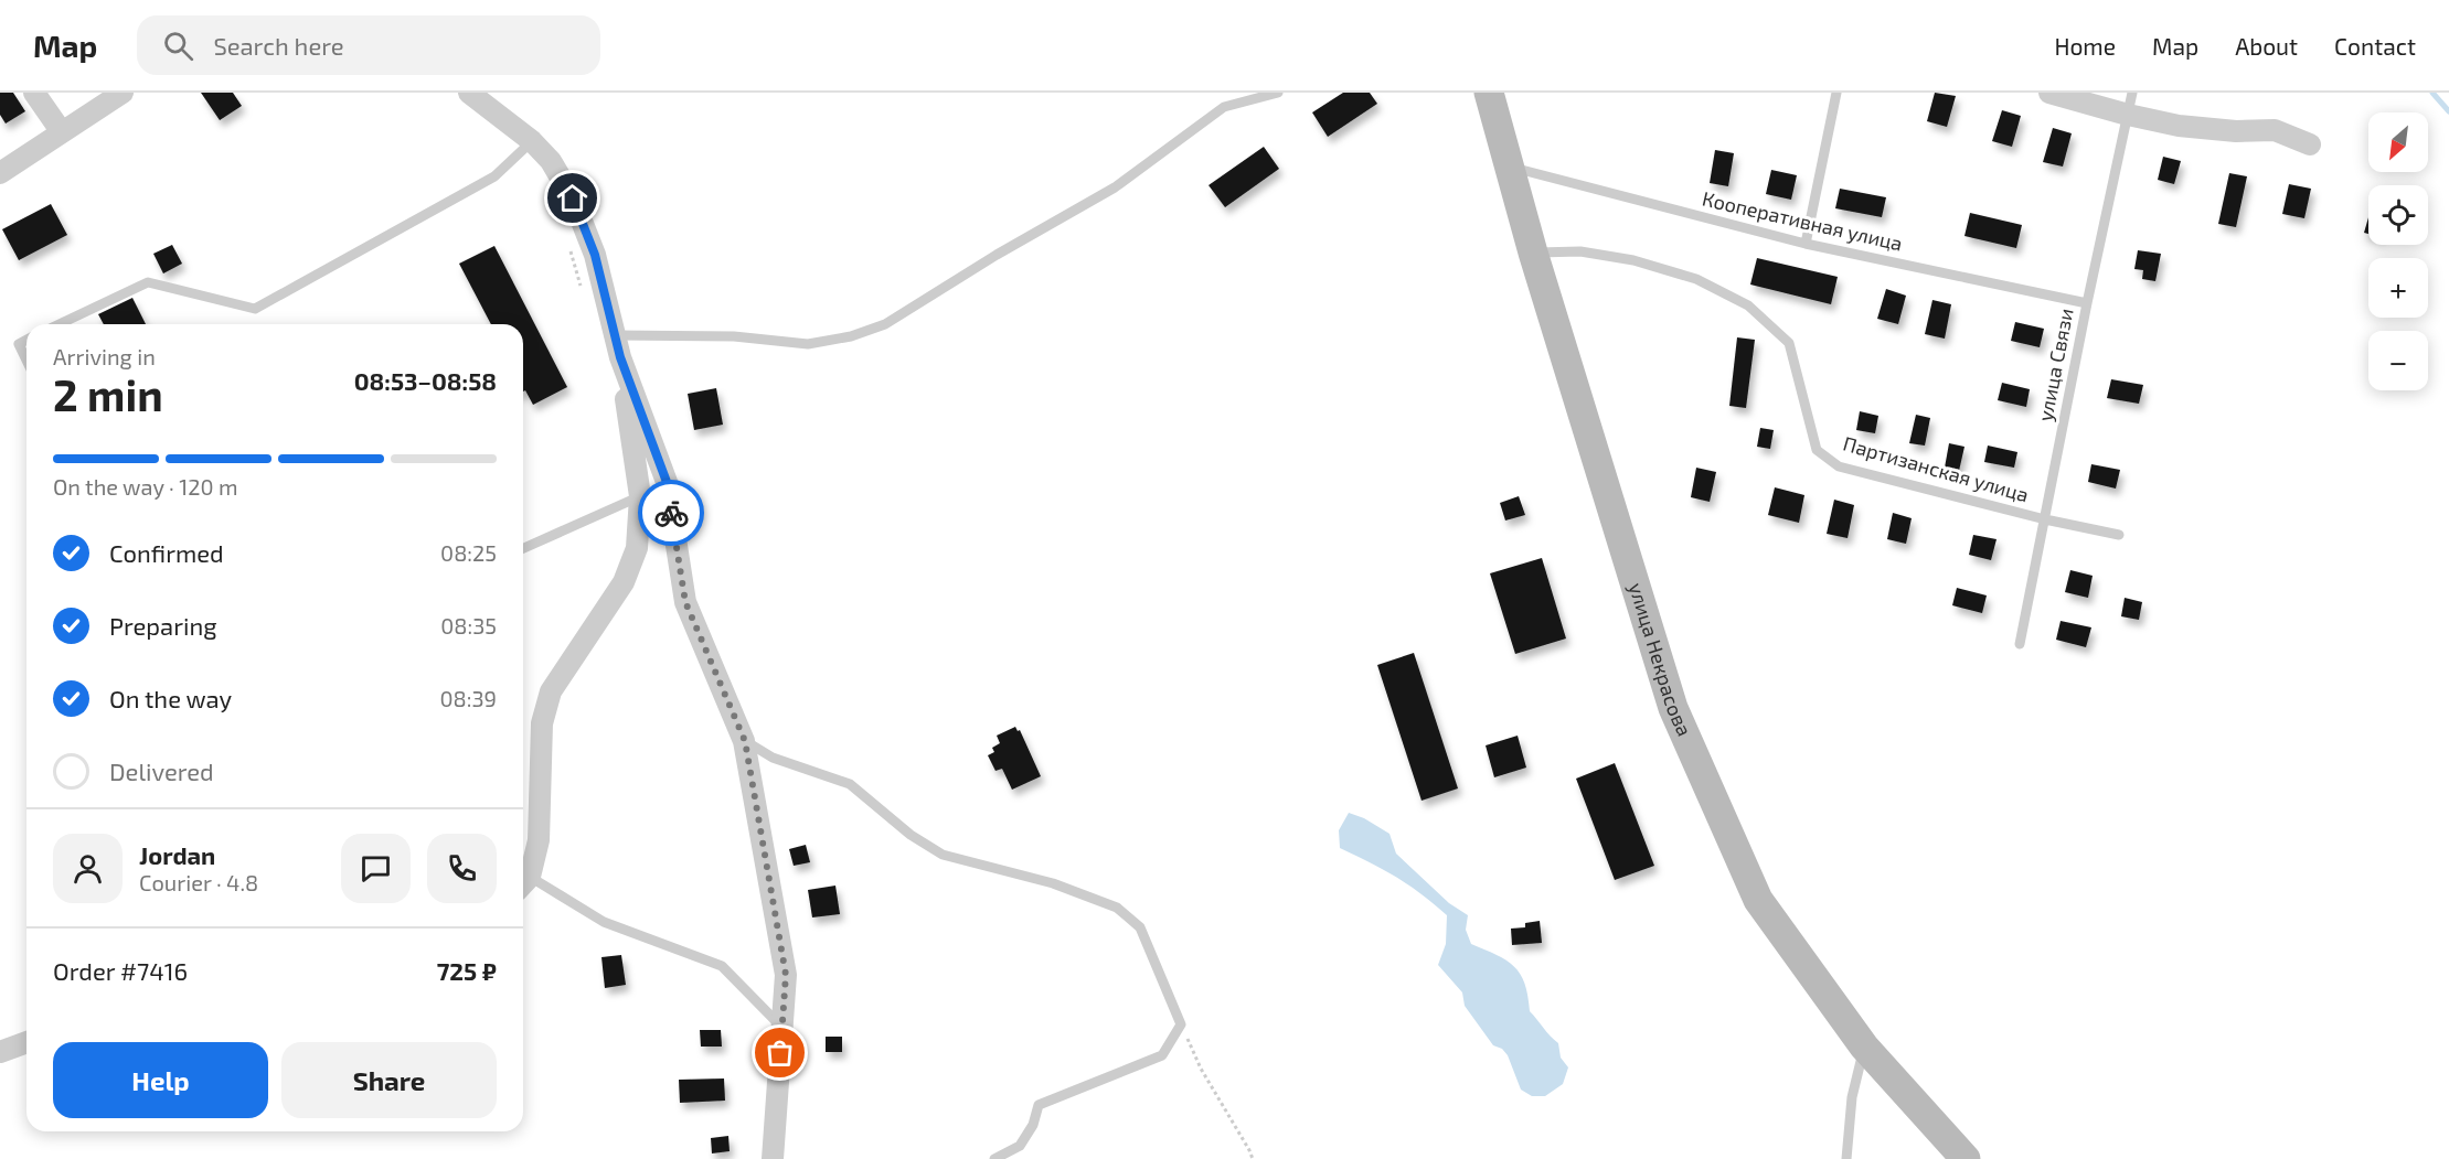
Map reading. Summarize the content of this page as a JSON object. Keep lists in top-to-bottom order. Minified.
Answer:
{"streets":{"main road":["улица Некрасова"],"lane":["Кооперативная улица","улица Связи","Партизанская улица"]},"crossings":[["Кооперативная улица","улица Связи"],["Кооперативная улица","улица Некрасова"],["улица Связи","Партизанская улица"],["Партизанская улица","улица Некрасова"]],"north":"bottom left","page":{"header":"Map","search":"Search here","nav":["Home","Map","About","Contact"],"map_buttons":["+","−"],"heading":["2 min","Arriving in","08:53–08:58"],"panel":["Jordan","Courier · 4.8","Order #7416","725 ₽"],"bar":"On the way · 120 m","list":[["Confirmed","08:25"],["Preparing","08:35"],["On the way","08:39"],"Delivered"],"buttons":["Help","Share"]}}
